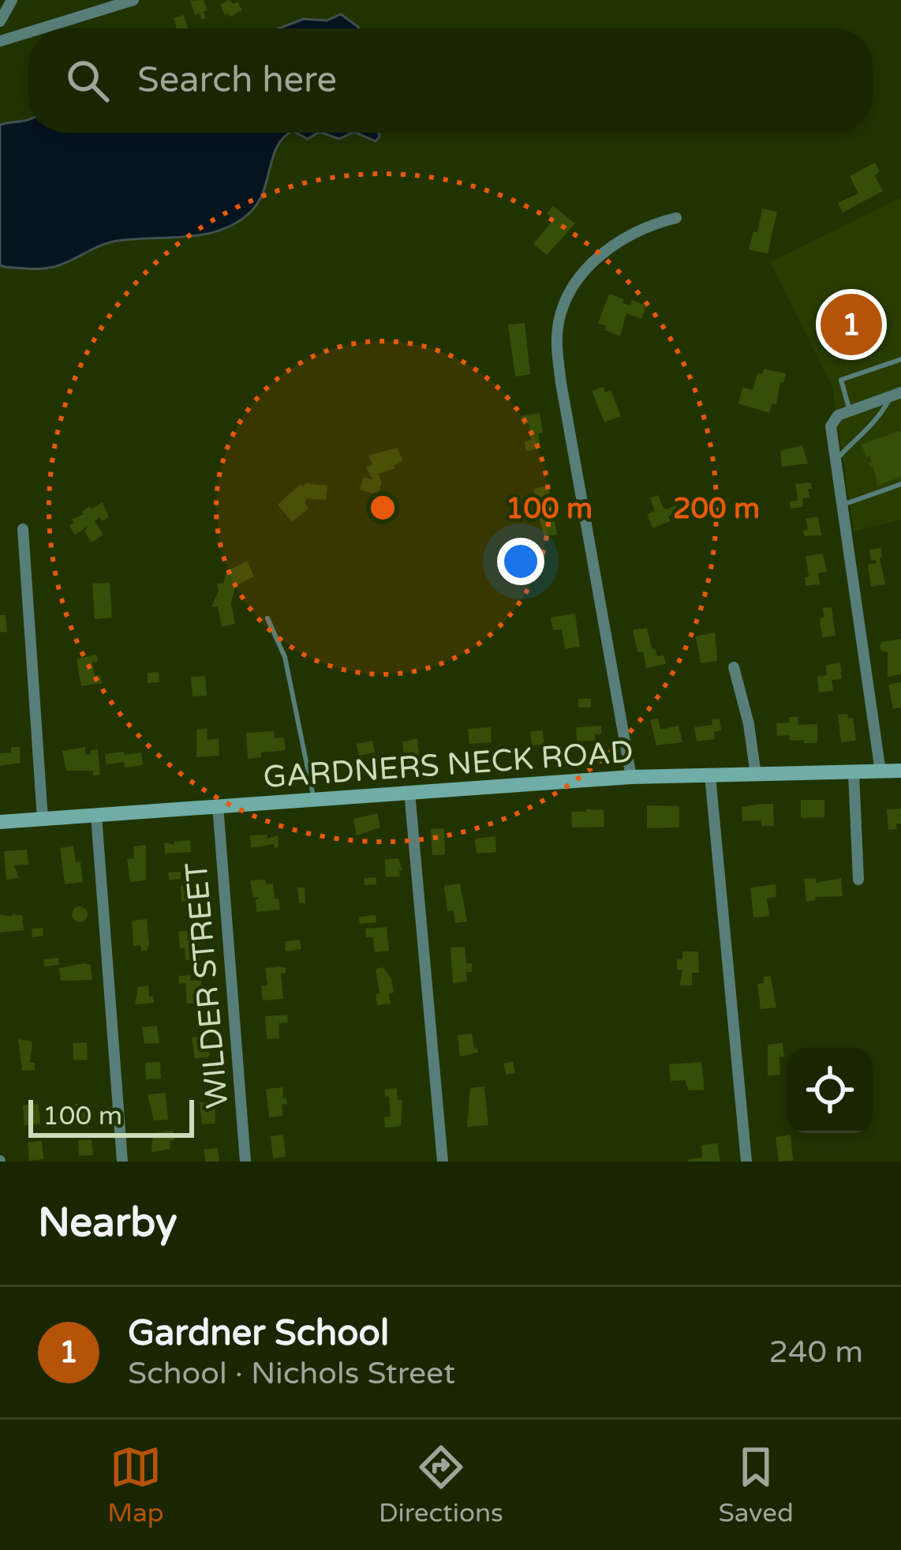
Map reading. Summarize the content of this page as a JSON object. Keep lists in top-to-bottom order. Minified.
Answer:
{"streets":{"street":["GARDNERS NECK ROAD","WILDER STREET"]},"crossings":[["GARDNERS NECK ROAD","WILDER STREET"]],"scale_bar":"100 m","page":{"search":"Search here","pins":"1","scale":"100 m","heading":"Nearby","list":[{"mark":"1","name":"Gardner School","note":"School · Nichols Street","value":"240 m"}],"nav":["Map","Directions","Saved"]},"rings":["100 m","200 m"]}
